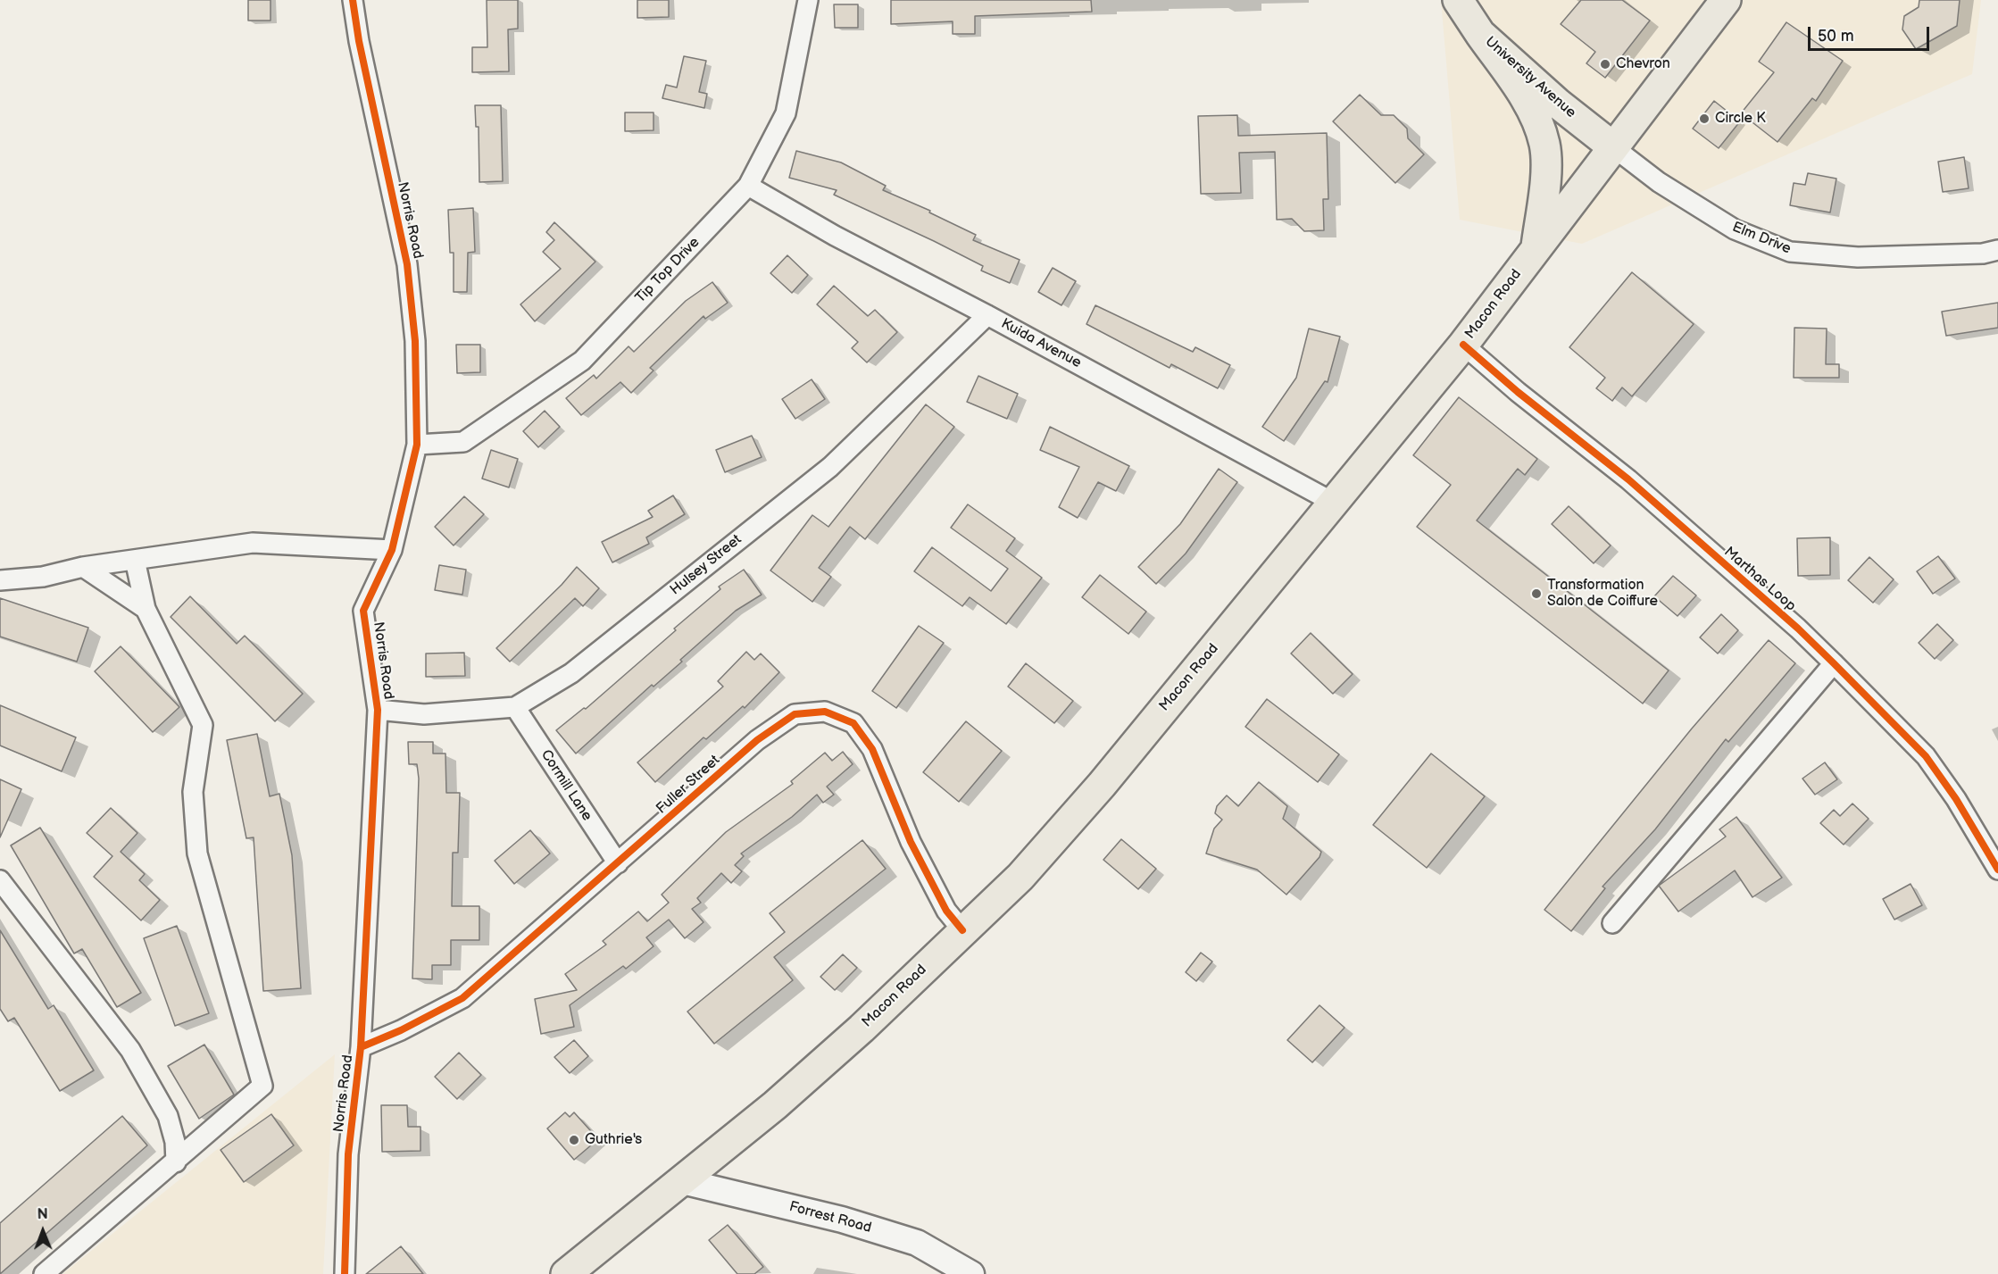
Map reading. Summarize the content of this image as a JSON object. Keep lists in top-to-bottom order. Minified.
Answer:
{"streets":{"main road":["University Avenue","Macon Road","Forrest Road"],"street":["Norris Road","Elm Drive","Tip Top Drive","Kuida Avenue","Hulsey Street","Marthas Loop","Fuller Street","Cormill Lane"]},"crossings":[["University Avenue","Elm Drive"],["University Avenue","Macon Road"],["Norris Road","Tip Top Drive"],["Norris Road","Hulsey Street"],["Norris Road","Fuller Street"],["Elm Drive","Macon Road"],["Tip Top Drive","Kuida Avenue"],["Macon Road","Kuida Avenue"],["Macon Road","Marthas Loop"],["Macon Road","Fuller Street"],["Macon Road","Forrest Road"],["Kuida Avenue","Hulsey Street"],["Hulsey Street","Cormill Lane"],["Fuller Street","Cormill Lane"]],"places":["Chevron","Circle K","Transformation Salon de Coiffure","Guthrie's"],"scale_bar":"50 m","north":"top"}
